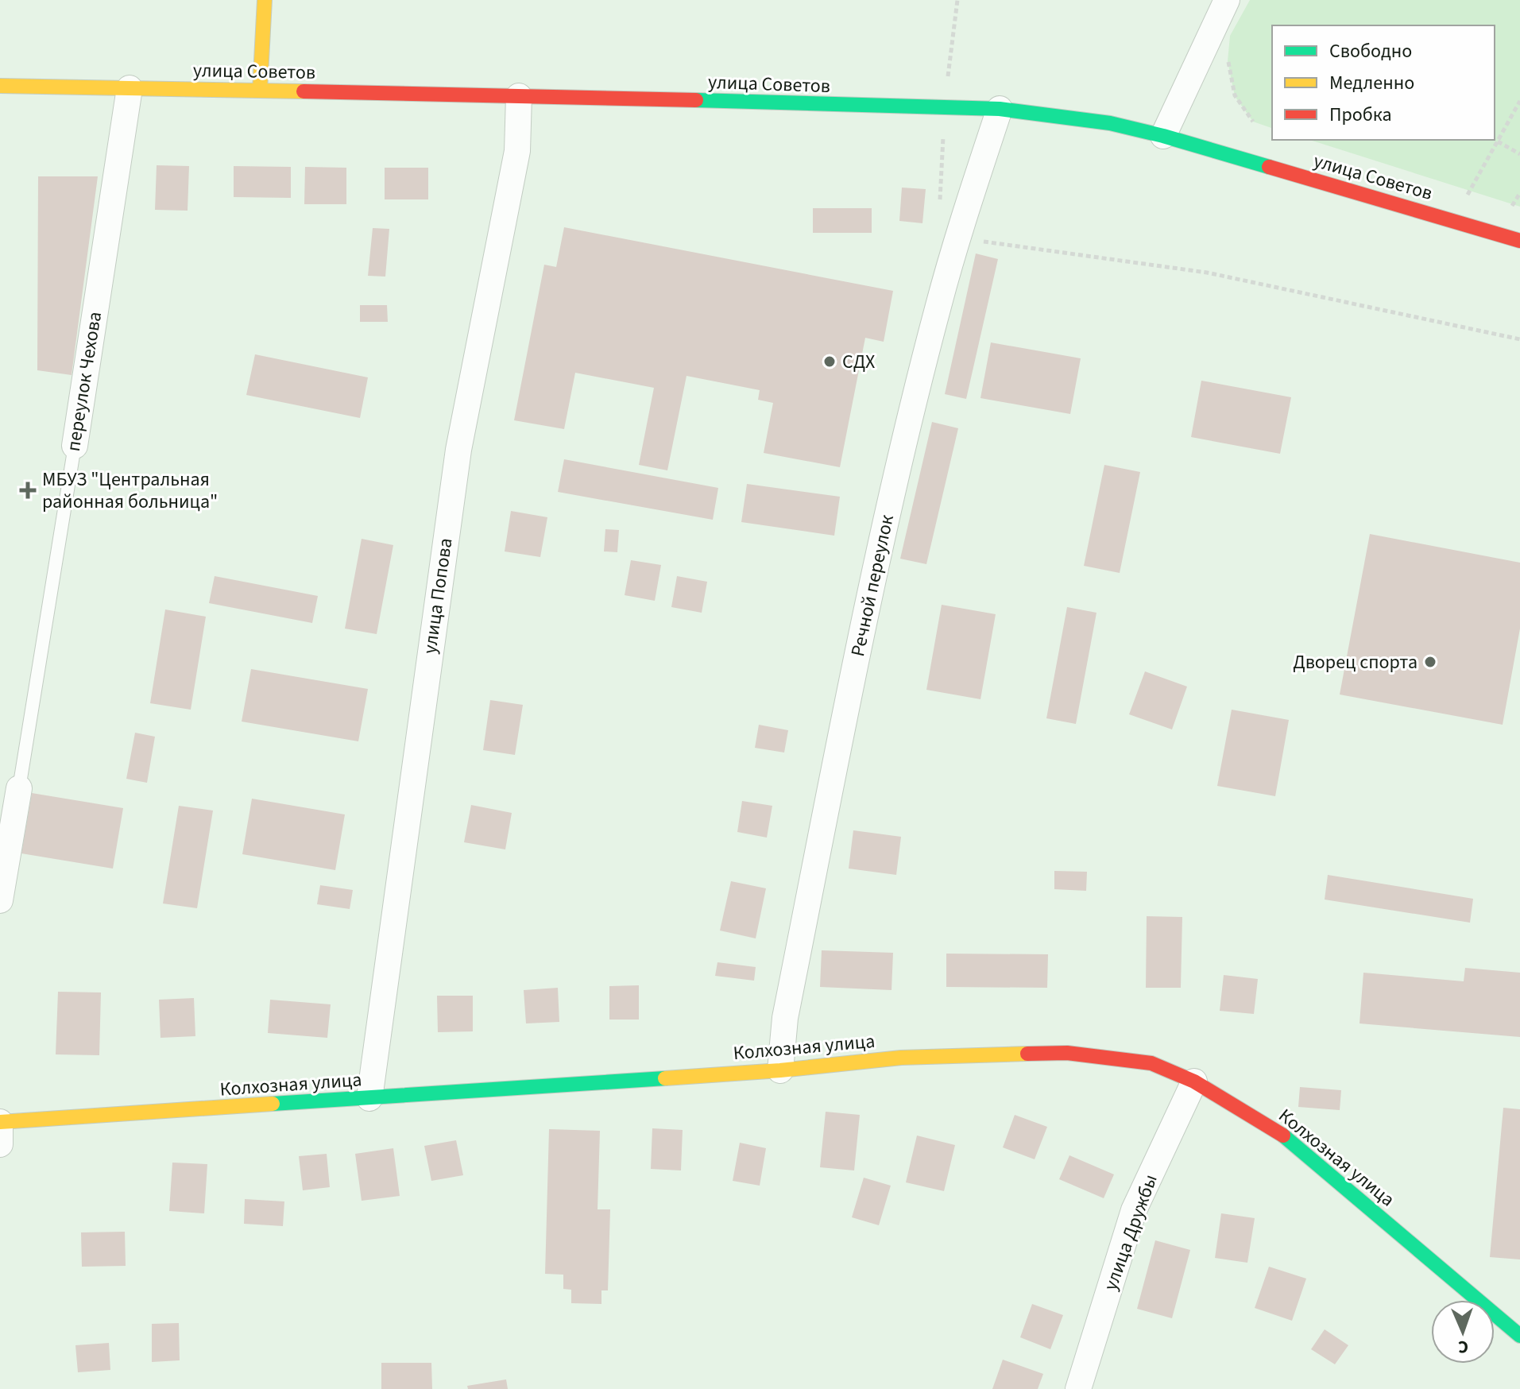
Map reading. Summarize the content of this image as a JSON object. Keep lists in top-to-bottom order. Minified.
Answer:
{"streets":{"main road":["улица Советов","Колхозная улица"],"street":["переулок Чехова","Речной переулок","улица Попова","улица Дружбы"]},"crossings":[["улица Советов","переулок Чехова"],["улица Советов","Речной переулок"],["улица Советов","улица Попова"],["Речной переулок","Колхозная улица"],["улица Попова","Колхозная улица"],["Колхозная улица","улица Дружбы"]],"places":{"other":["СДХ","Дворец спорта"],"health":["МБУЗ \"Центральная районная больница\""]},"legend":["Свободно","Медленно","Пробка"],"north":"bottom"}
